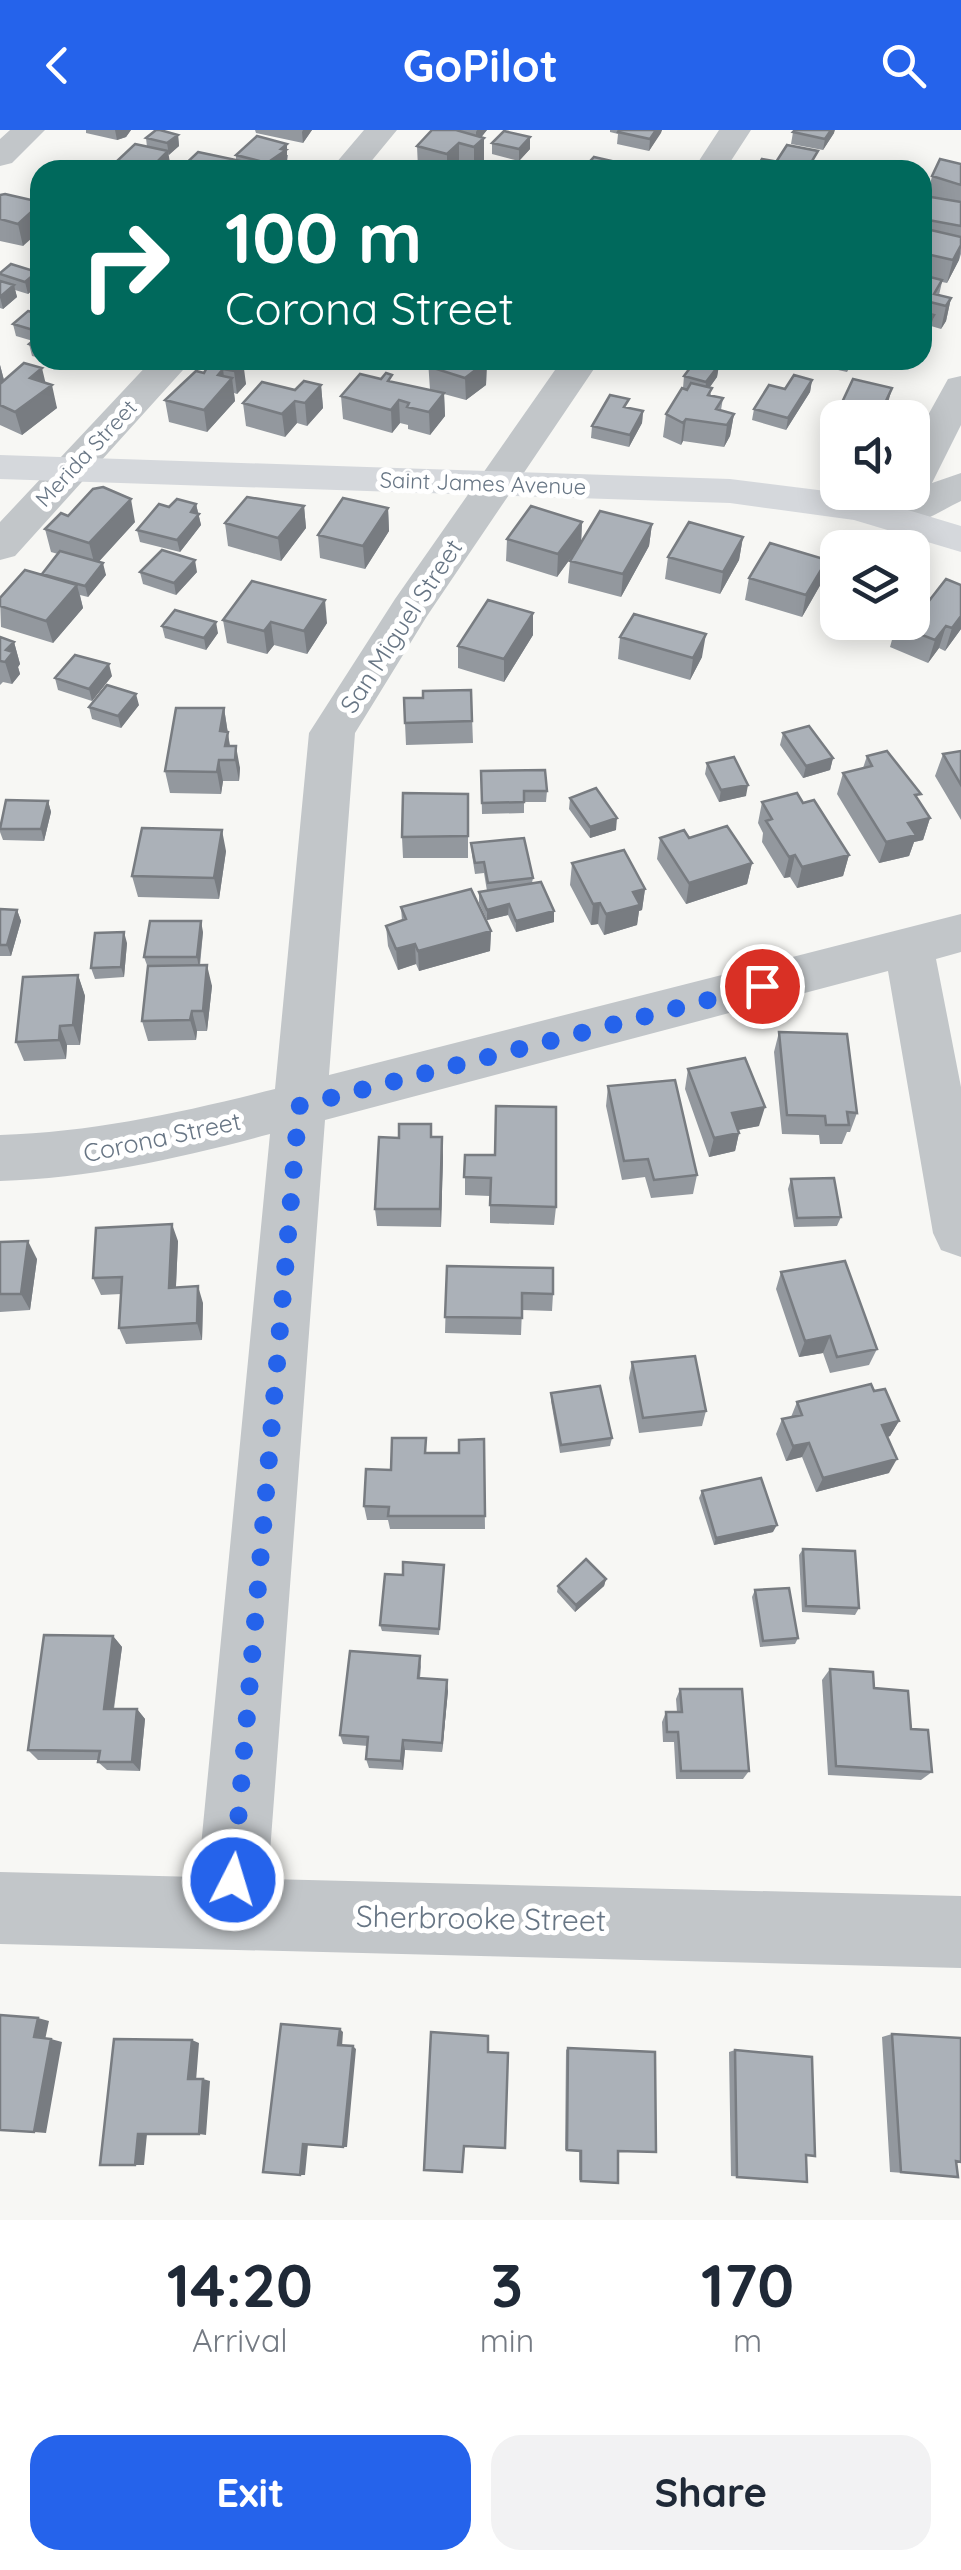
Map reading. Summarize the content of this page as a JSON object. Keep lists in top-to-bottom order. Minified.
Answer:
{"streets":{"main road":["Saint James Avenue"],"street":["Merida Street","San Miguel Street","Corona Street","Sherbrooke Street"]},"crossings":[["Merida Street","Saint James Avenue"],["Saint James Avenue","San Miguel Street"],["San Miguel Street","Corona Street"],["San Miguel Street","Sherbrooke Street"]],"page":{"header":"GoPilot","turn":["100 m","Corona Street"],"eta":["14:20","Arrival","3","min","170","m"],"buttons":["Exit","Share"]}}
